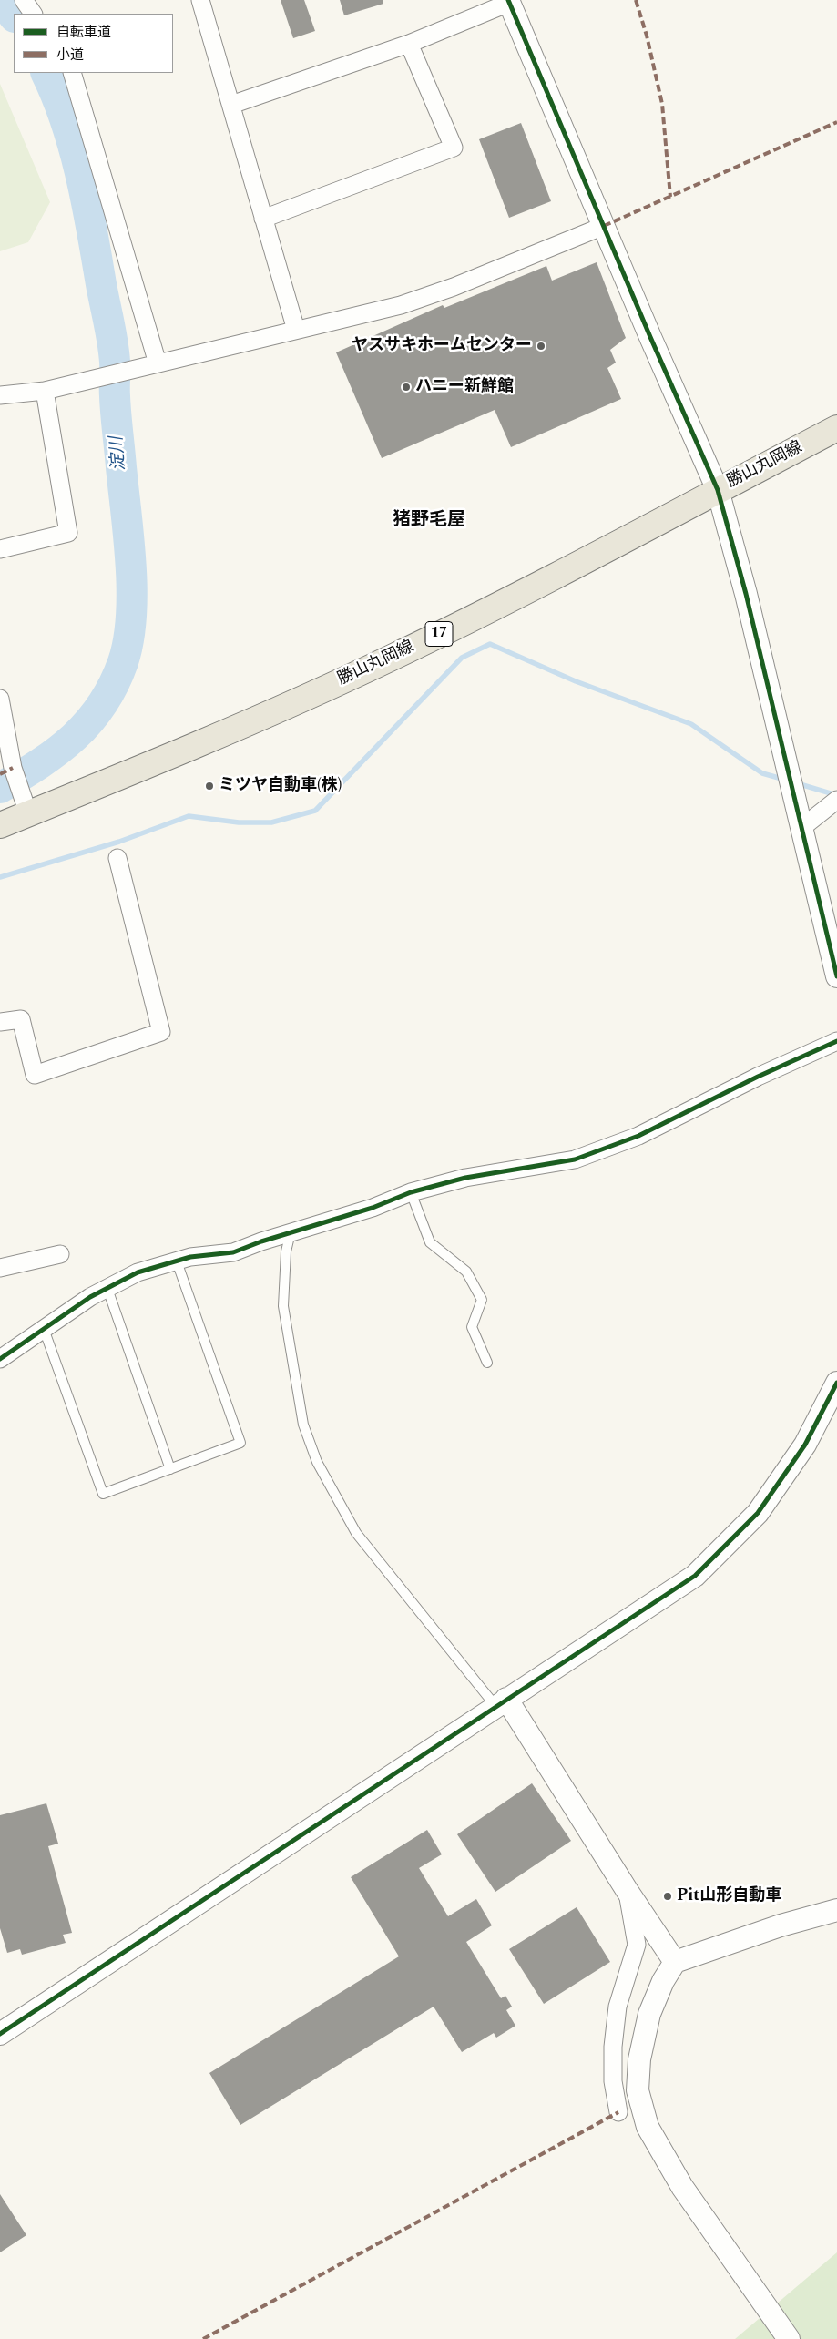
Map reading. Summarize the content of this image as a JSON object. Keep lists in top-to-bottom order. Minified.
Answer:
{"streets":{"main road":["勝山丸岡線","17"]},"districts":["猪野毛屋"],"water":["淀川"],"places":["ヤスサキホームセンター","ハニー新鮮館","ミツヤ自動車(株)","Pit山形自動車"],"legend":["自転車道","小道"]}
